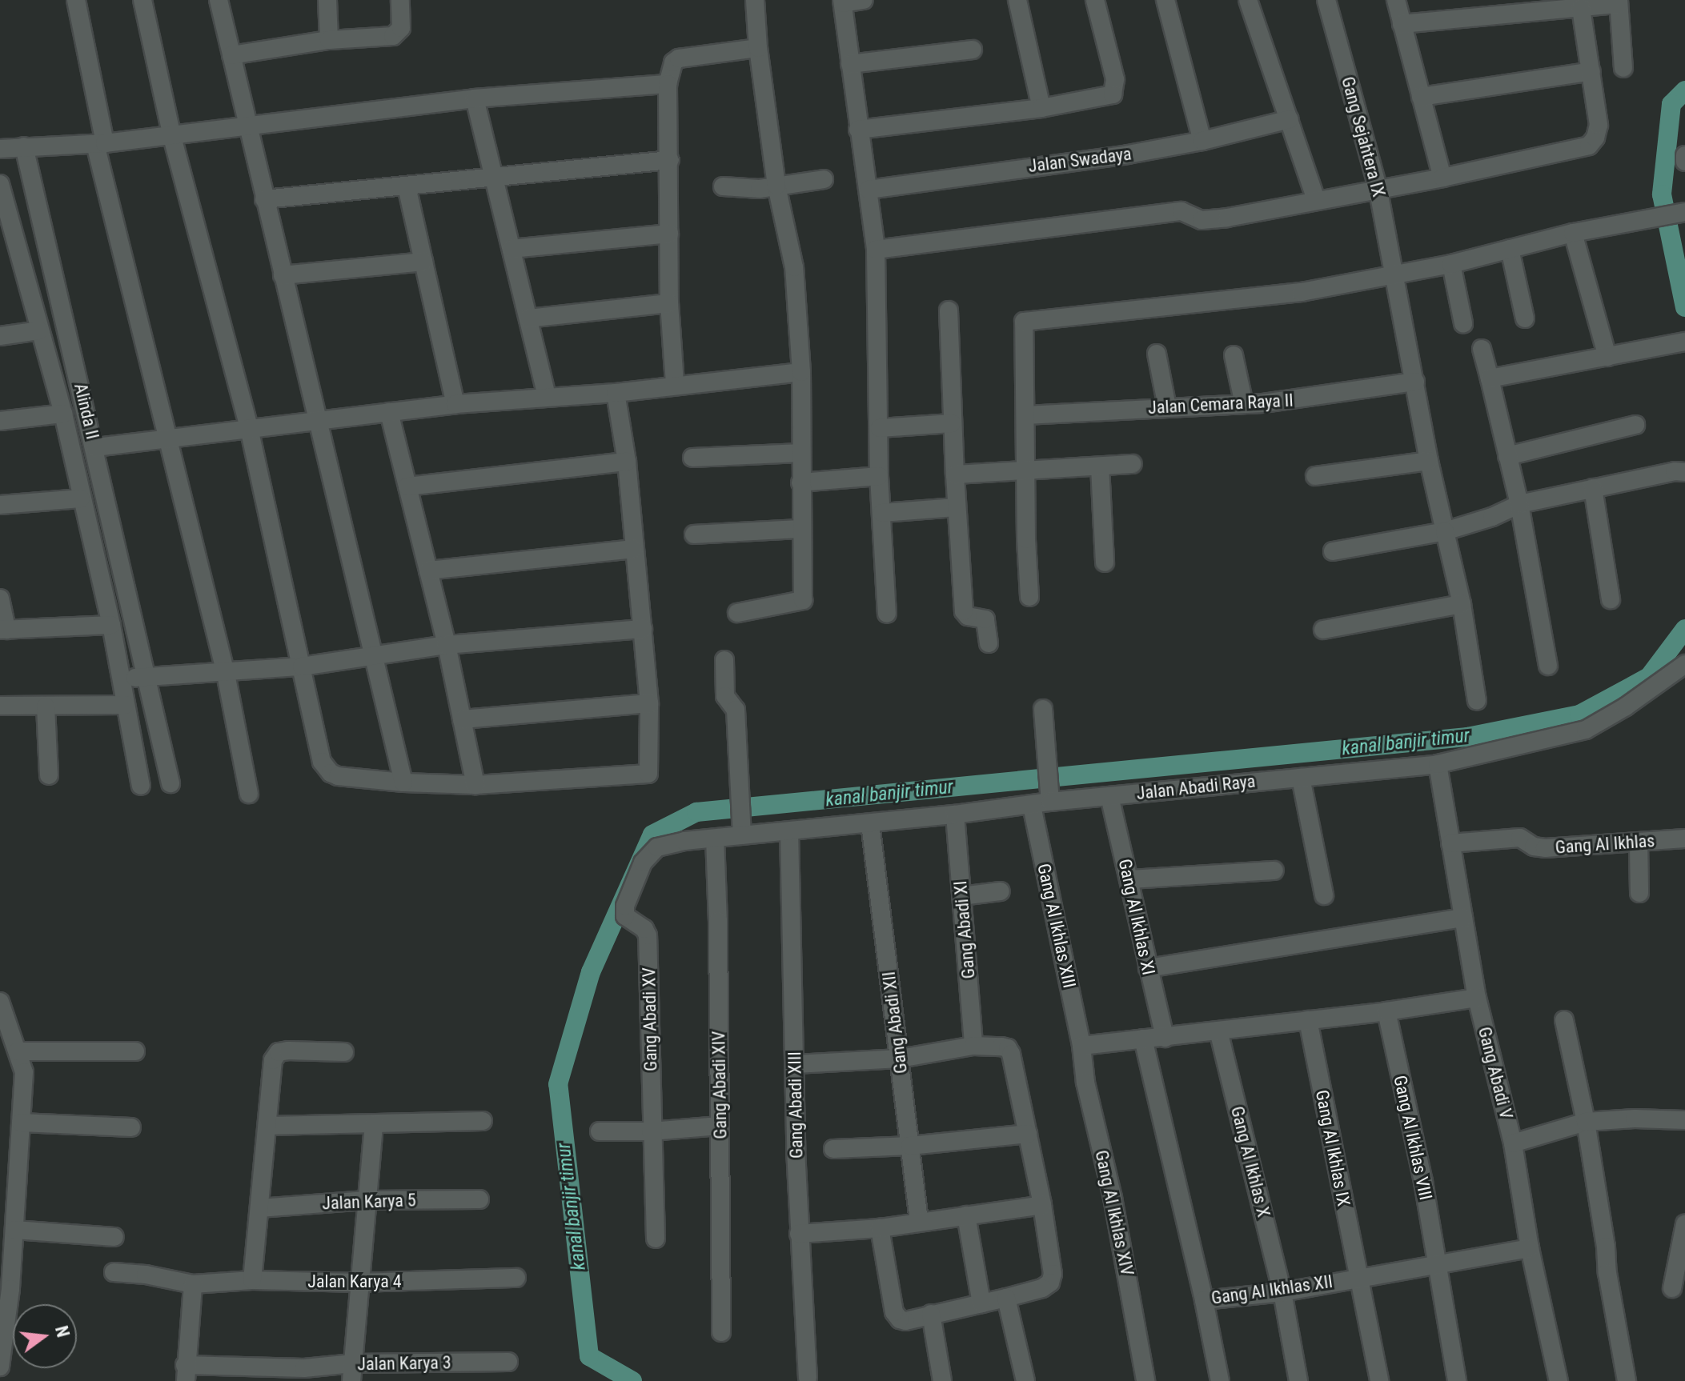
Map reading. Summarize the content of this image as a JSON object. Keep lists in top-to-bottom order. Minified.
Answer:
{"streets":{"street":["Gang Sejahtera IX","Jalan Swadaya","Jalan Cemara Raya II","Alinda II","Jalan Abadi Raya","Gang Al Ikhlas","Gang Al Ikhlas XI","Gang Al Ikhlas XIII","Gang Abadi XI","Gang Abadi XV","Gang Abadi XII","Gang Abadi V","Gang Abadi XIV","Gang Abadi XIII","Gang Al Ikhlas VIII","Gang Al Ikhlas IX","Gang Al Ikhlas X","Jalan Karya 5","Gang Al Ikhlas XIV","Jalan Karya 4","Gang Al Ikhlas XII","Jalan Karya 3"]},"crossings":[["Gang Sejahtera IX","Jalan Cemara Raya II"],["Jalan Abadi Raya","Gang Al Ikhlas XI"],["Jalan Abadi Raya","Gang Al Ikhlas XIII"],["Jalan Abadi Raya","Gang Abadi XI"],["Jalan Abadi Raya","Gang Abadi XV"],["Jalan Abadi Raya","Gang Abadi XII"],["Jalan Abadi Raya","Gang Abadi V"],["Jalan Abadi Raya","Gang Abadi XIV"],["Jalan Abadi Raya","Gang Abadi XIII"],["Gang Al Ikhlas","Gang Abadi V"],["Gang Al Ikhlas XIII","Gang Al Ikhlas XIV"],["Gang Abadi V","Gang Al Ikhlas XII"],["Gang Al Ikhlas VIII","Gang Al Ikhlas XII"],["Gang Al Ikhlas IX","Gang Al Ikhlas XII"],["Gang Al Ikhlas X","Gang Al Ikhlas XII"]],"water":["kanal banjir timur"],"north":"right"}
